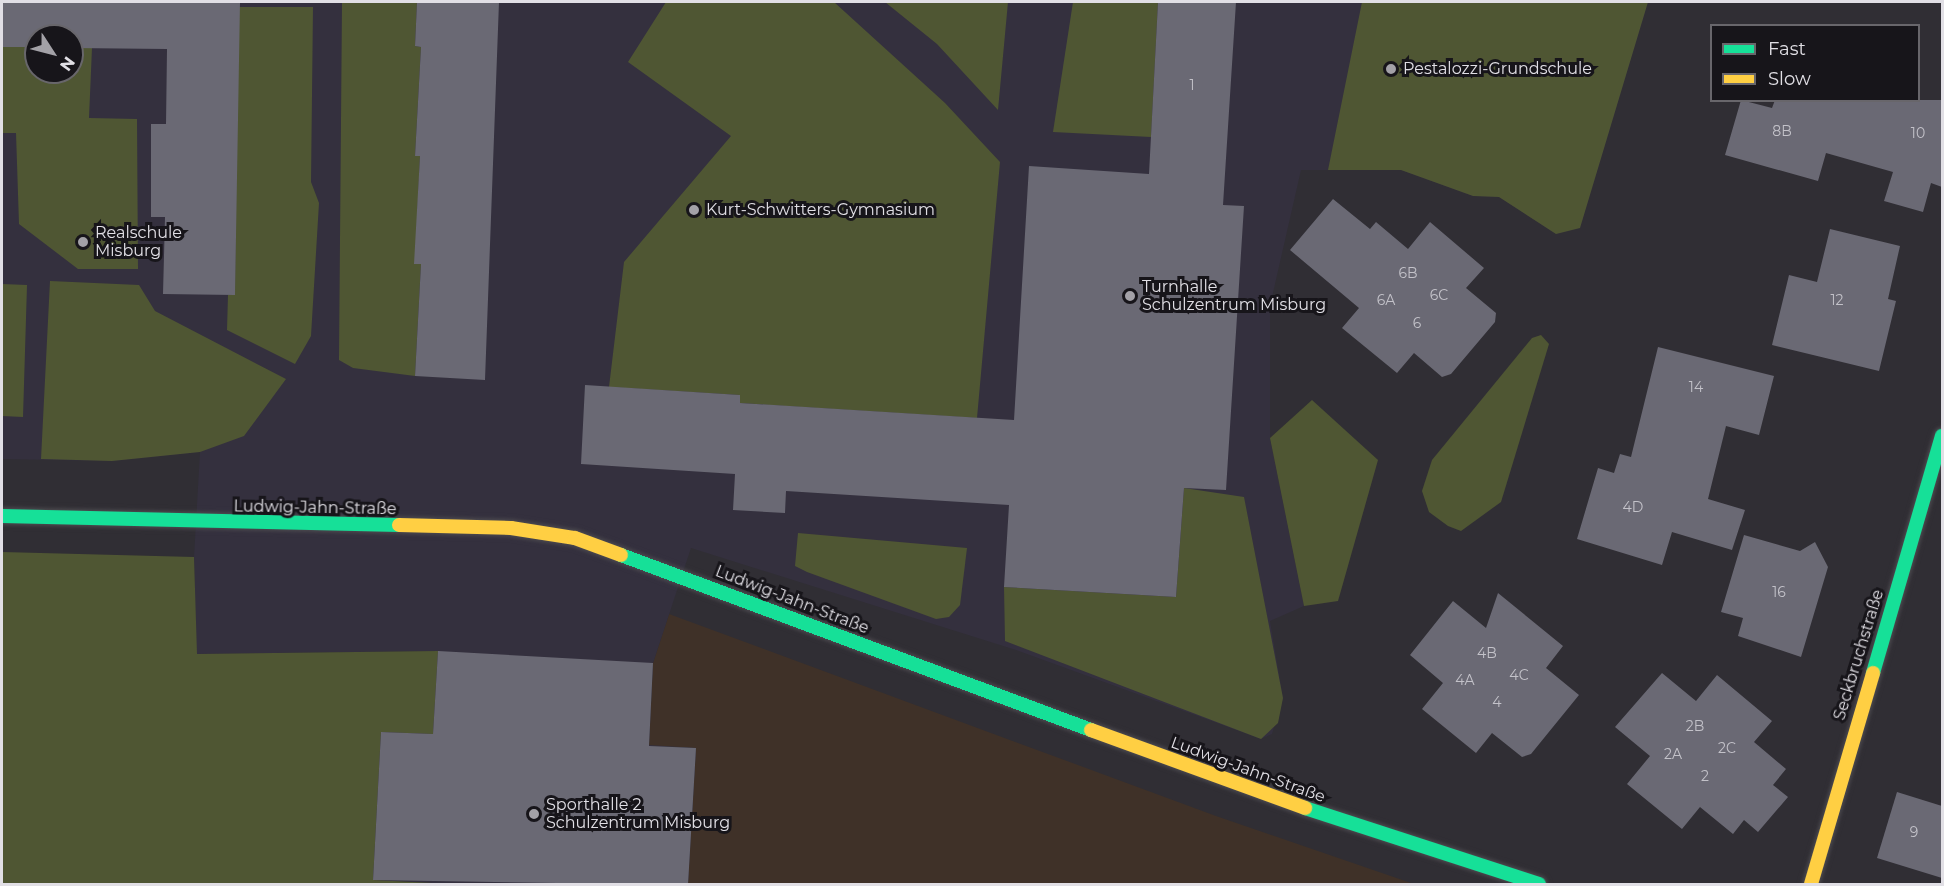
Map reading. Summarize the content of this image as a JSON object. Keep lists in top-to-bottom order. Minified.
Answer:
{"streets":{"street":["Ludwig-Jahn-Straße","Seckbruchstraße"]},"places":["Pestalozzi-Grundschule","Kurt-Schwitters-Gymnasium","Realschule Misburg","Turnhalle Schulzentrum Misburg","Sporthalle 2 Schulzentrum Misburg"],"house_numbers":["1","8B","10","6B","6C","6A","12","6","14","4D","16","4B","4C","4A","4","2B","2C","2A","2","9"],"legend":["Fast","Slow"],"north":"bottom right"}
